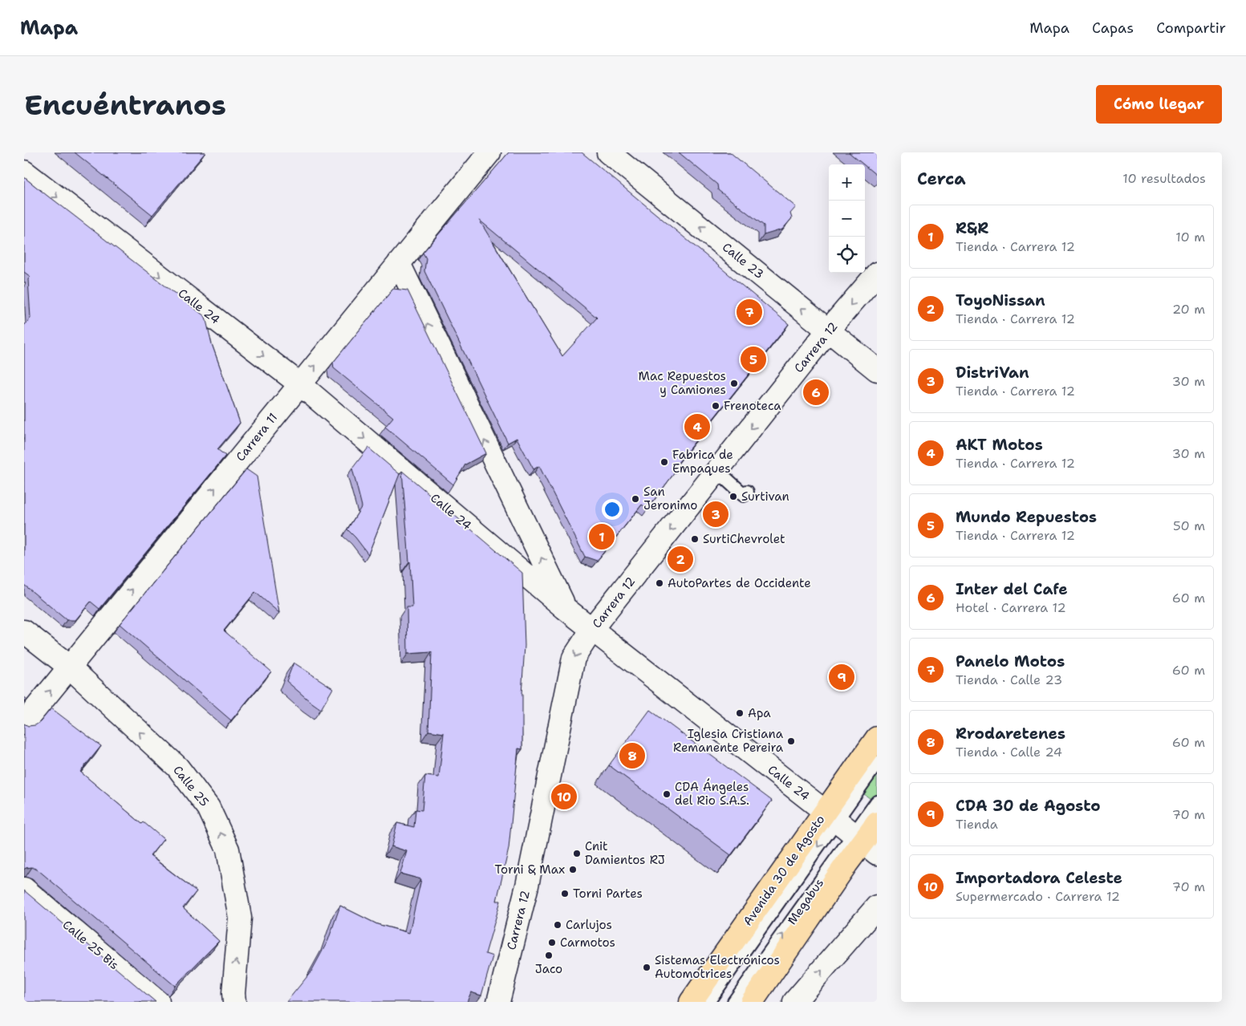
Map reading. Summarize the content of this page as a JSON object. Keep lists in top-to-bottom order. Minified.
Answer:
{"streets":{"main road":["Avenida 30 de Agosto"],"street":["Calle 23","Calle 24","Carrera 12","Carrera 11","Calle 25","Calle 25 Bis"],"lane":["Megabus"]},"crossings":[["Calle 23","Carrera 12"],["Calle 24","Carrera 12"],["Calle 24","Carrera 11"],["Calle 24","Avenida 30 de Agosto"],["Calle 24","Megabus"],["Carrera 11","Calle 25"],["Avenida 30 de Agosto","Megabus"]],"one_way":["Calle 23","Carrera 12","Carrera 11","Calle 25"],"places":["Mac Repuestos y Camiones","Frenoteca","Fabrica de Empaques","Surtivan","San Jeronimo","SurtiChevrolet","AutoPartes de Occidente","Apa","Iglesia Cristiana Remanente Pereira","CDA Ángeles del Rio S.A.S.","Cnit Damientos RJ","Torni & Max","Torni Partes","Carlujos","Carmotos","Jaco","Sistemas Electrónicos Automotrices"],"page":{"header":"Mapa","nav":["Mapa","Capas","Compartir"],"buttons":"Cómo llegar","title":"Encuéntranos","heading":["Cerca","10 resultados"],"map_buttons":["+","−"],"list":[{"mark":"1","name":"R&R","note":"Tienda · Carrera 12","value":"10 m"},{"mark":"2","name":"ToyoNissan","note":"Tienda · Carrera 12","value":"20 m"},{"mark":"3","name":"DistriVan","note":"Tienda · Carrera 12","value":"30 m"},{"mark":"4","name":"AKT Motos","note":"Tienda · Carrera 12","value":"30 m"},{"mark":"5","name":"Mundo Repuestos","note":"Tienda · Carrera 12","value":"50 m"},{"mark":"6","name":"Inter del Cafe","note":"Hotel · Carrera 12","value":"60 m"},{"mark":"7","name":"Panelo Motos","note":"Tienda · Calle 23","value":"60 m"},{"mark":"8","name":"Rrodaretenes","note":"Tienda · Calle 24","value":"60 m"},{"mark":"9","name":"CDA 30 de Agosto","note":"Tienda","value":"70 m"},{"mark":"10","name":"Importadora Celeste","note":"Supermercado · Carrera 12","value":"70 m"}],"pins":["7","5","6","4","3","1","2","9","8","10"]}}
